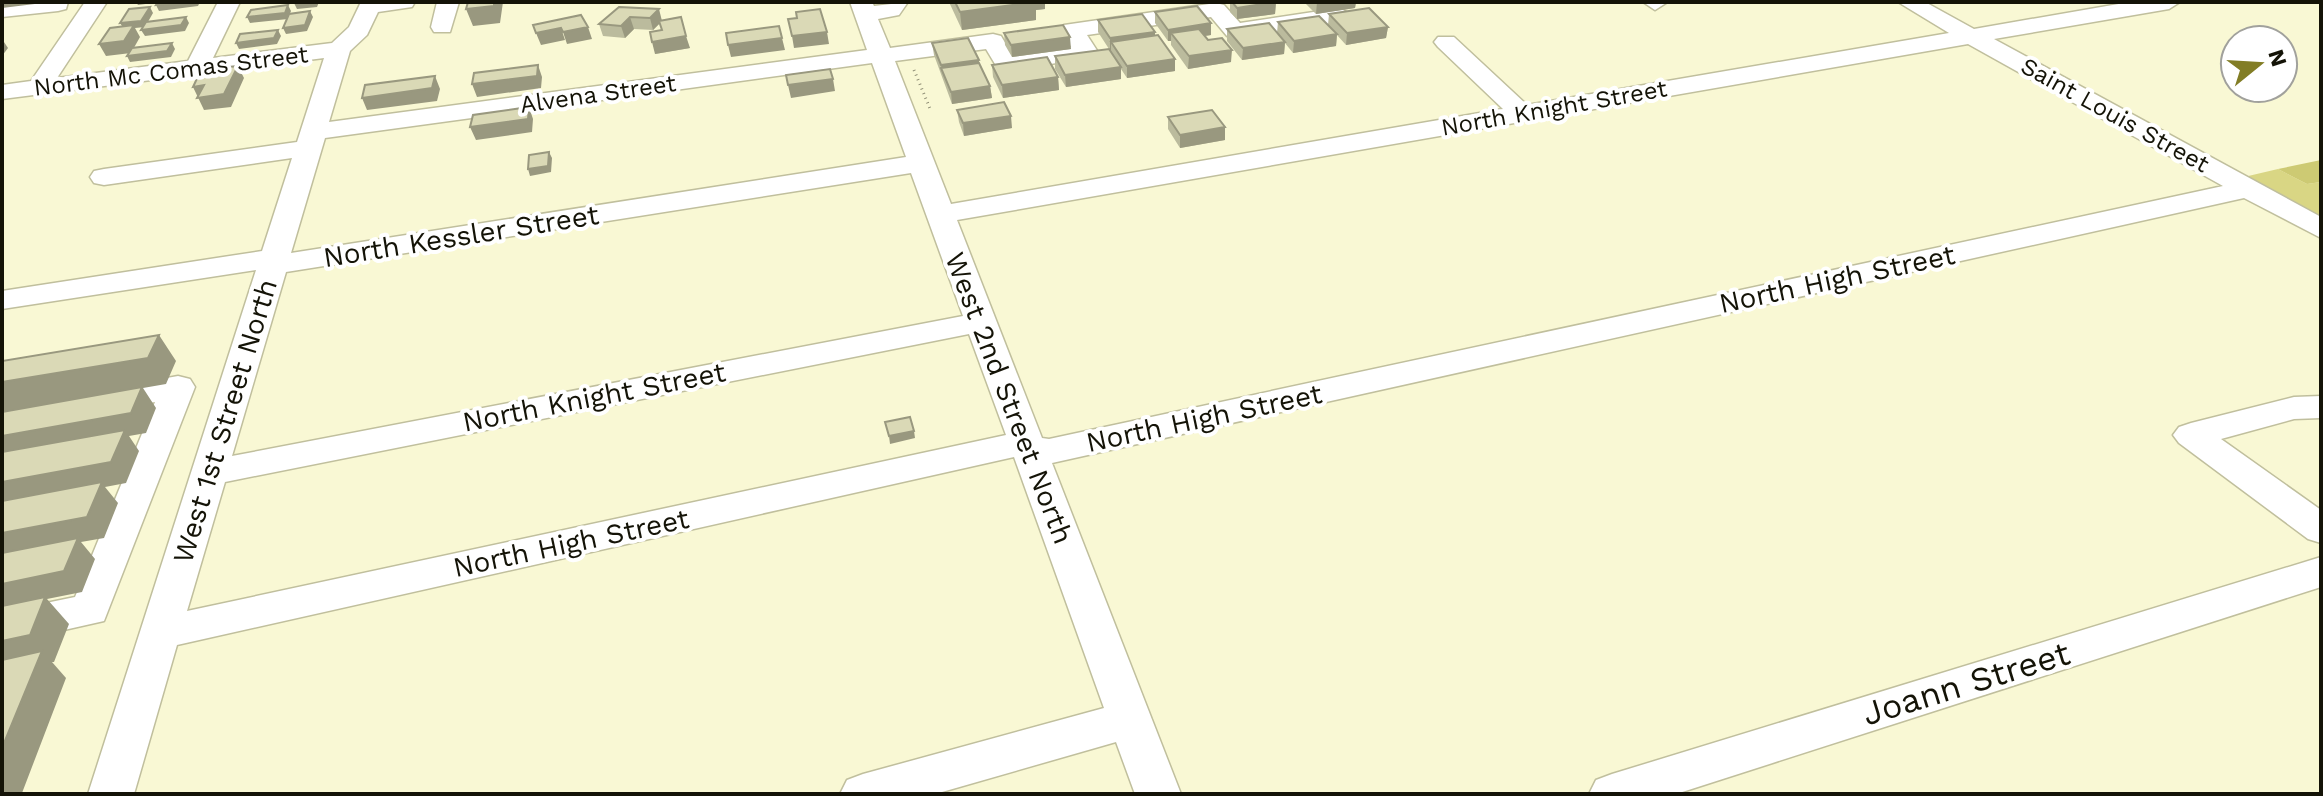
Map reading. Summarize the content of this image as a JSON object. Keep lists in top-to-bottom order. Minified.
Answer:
{"streets":{"street":["North Mc Comas Street","Alvena Street","North Knight Street","Saint Louis Street","North Kessler Street","North High Street","West 2nd Street North","West 1st Street North","Joann Street"]},"crossings":[["North Mc Comas Street","West 1st Street North"],["Alvena Street","West 2nd Street North"],["Alvena Street","West 1st Street North"],["North Knight Street","Saint Louis Street"],["North Knight Street","West 2nd Street North"],["North Knight Street","West 1st Street North"],["Saint Louis Street","North High Street"],["North Kessler Street","West 2nd Street North"],["North Kessler Street","West 1st Street North"],["North High Street","West 2nd Street North"],["North High Street","West 1st Street North"]],"north":"right"}
